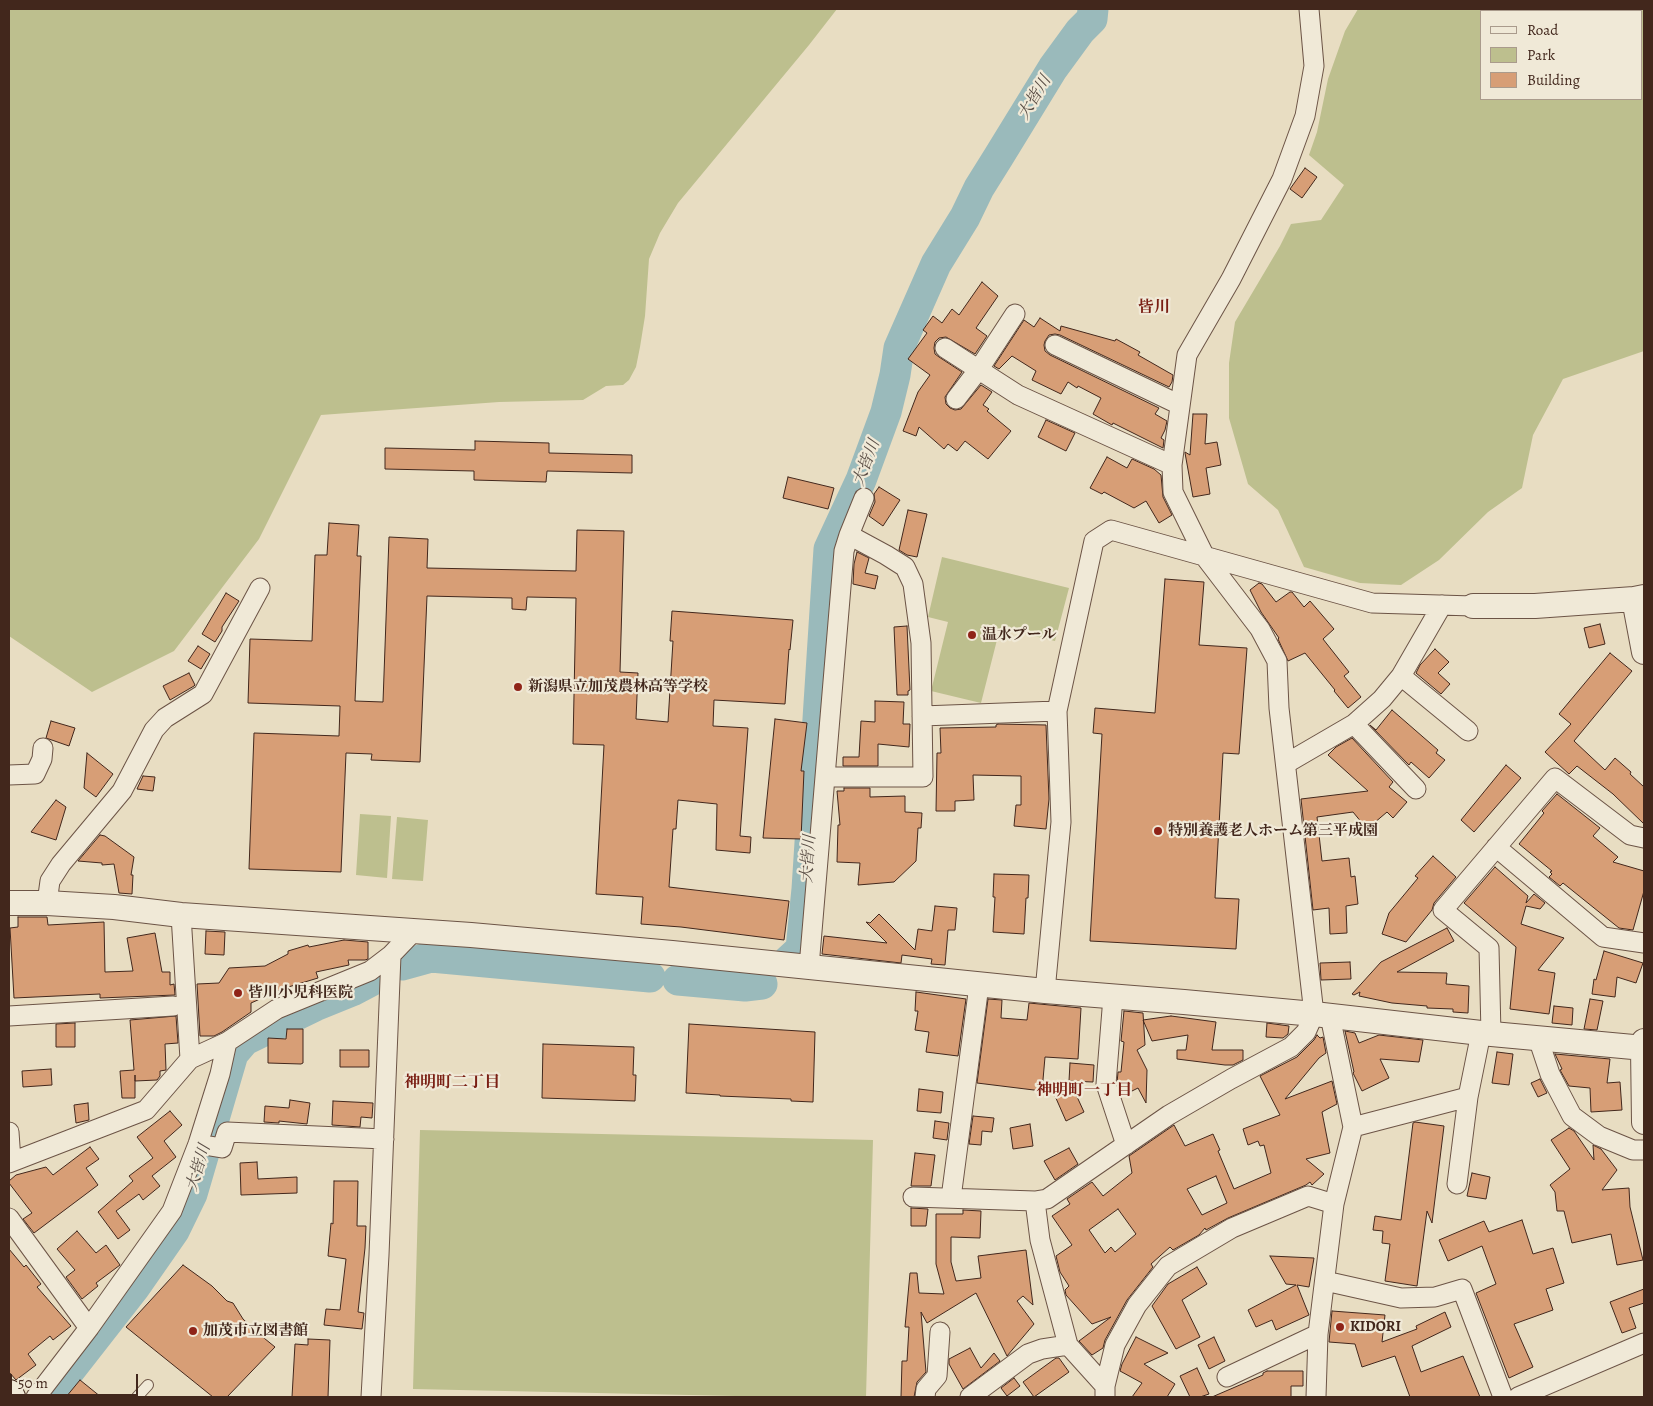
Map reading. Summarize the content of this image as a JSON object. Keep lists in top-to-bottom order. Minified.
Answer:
{"districts":["皆川","神明町二丁目","神明町一丁目"],"water":["大皆川"],"places":["温水プール","新潟県立加茂農林高等学校","特別養護老人ホーム第三平成園","皆川小児科医院","KIDORI","加茂市立図書館"],"legend":["Road","Park","Building"],"scale_bar":"50 m"}
